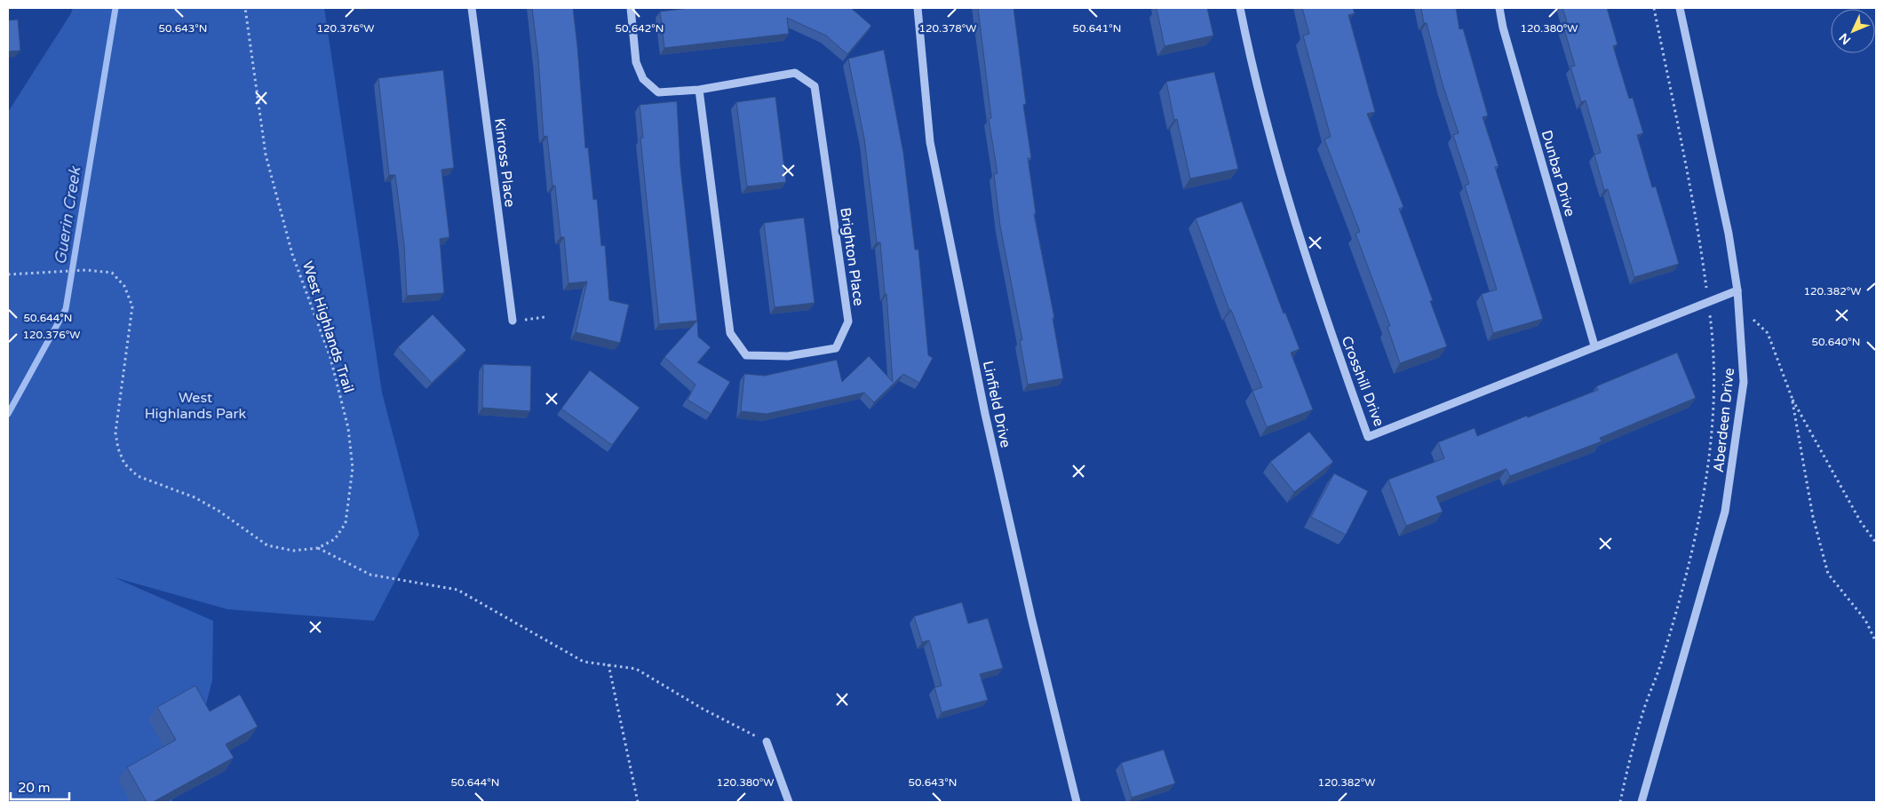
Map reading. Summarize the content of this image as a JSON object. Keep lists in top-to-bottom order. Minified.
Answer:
{"streets":{"street":["Kinross Place","Dunbar Drive","Brighton Place","Crosshill Drive","Linfield Drive","Aberdeen Drive"],"path":["West Highlands Trail"]},"crossings":[["Dunbar Drive","Crosshill Drive"],["Crosshill Drive","Aberdeen Drive"]],"water":["Guerin Creek"],"parks":["West Highlands Park"],"scale_bar":"20 m","north":"bottom left","coordinates":["120.376°W","120.378°W","120.380°W","50.643°N","50.642°N","50.641°N","120.382°W","50.644°N","50.640°N"]}
